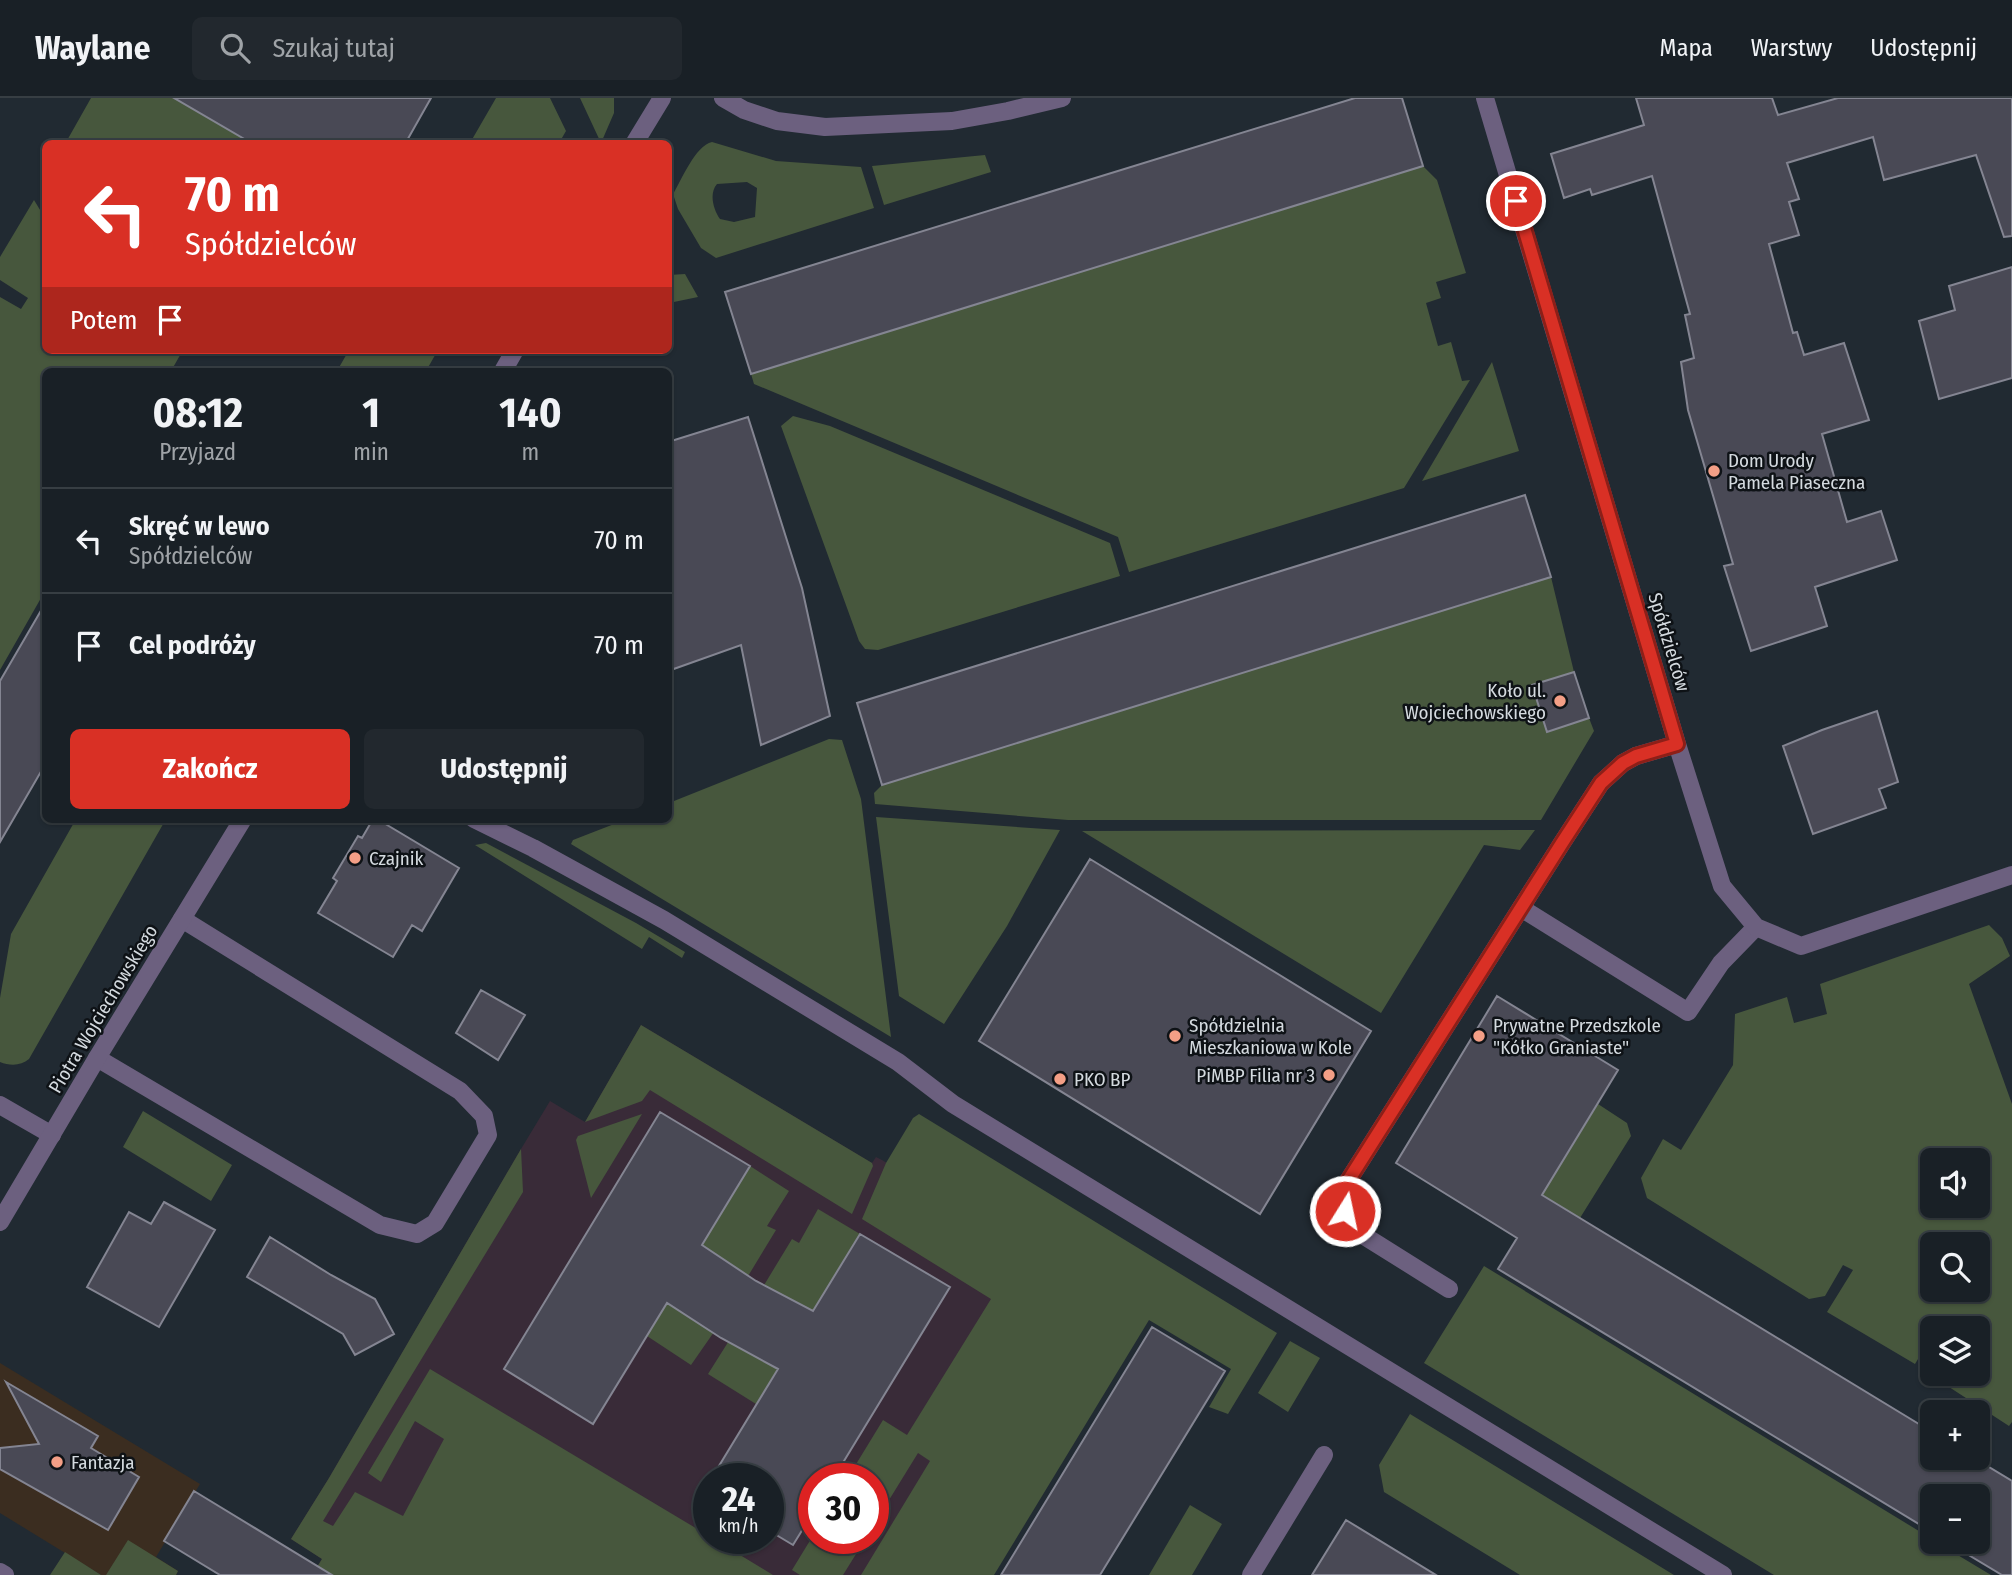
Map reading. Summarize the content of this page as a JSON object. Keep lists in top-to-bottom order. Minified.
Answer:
{"streets":{"street":["Spółdzielców","Piotra Wojciechowskiego"]},"places":["Dom Urody Pamela Piaseczna","Koło ul. Wojciechowskiego","Czajnik","Spółdzielnia Mieszkaniowa w Kole","Prywatne Przedszkole \"Kółko Graniaste\"","PiMBP Filia nr 3","PKO BP","Fantazja"],"page":{"header":"Waylane","search":"Szukaj tutaj","nav":["Mapa","Warstwy","Udostępnij"],"turn":["70 m","Spółdzielców"],"then":"Potem","eta":["08:12","Przyjazd","1","min","140","m"],"list":[{"name":"Skręć w lewo","note":"Spółdzielców","value":"70 m"},{"name":"Cel podróży","value":"70 m"}],"buttons":["Zakończ","Udostępnij"],"map_buttons":["+","−"],"speed":"24 km/h","limit":"30"}}
